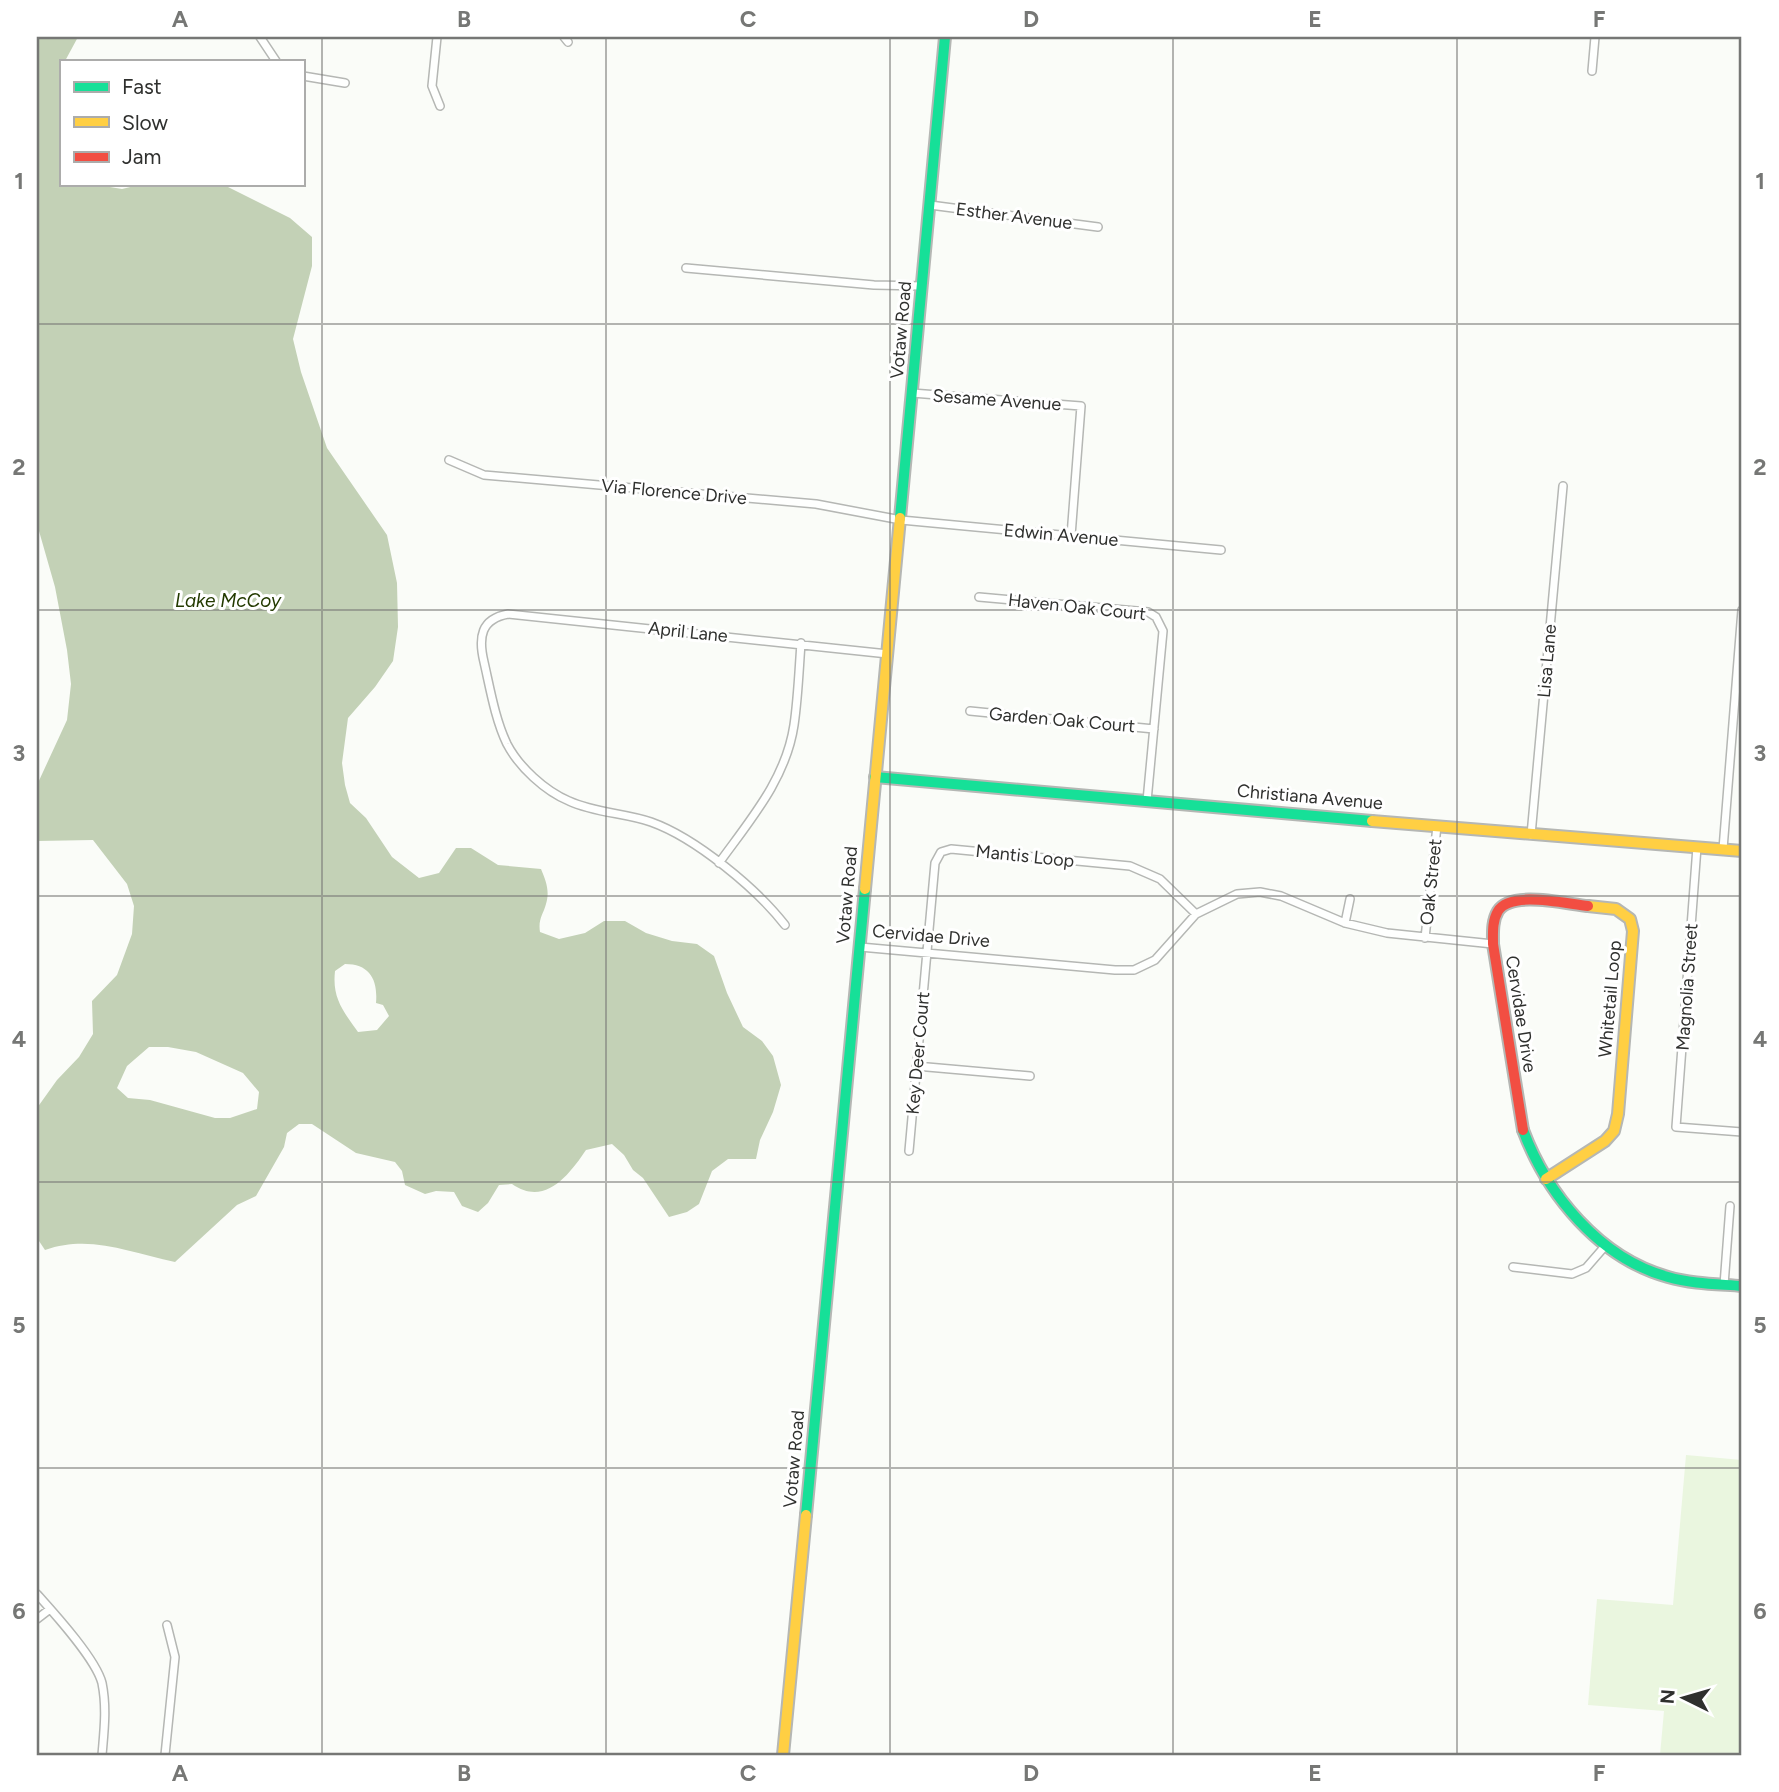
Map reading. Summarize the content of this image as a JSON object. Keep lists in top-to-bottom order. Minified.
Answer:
{"streets":{"street":["Esther Avenue","Votaw Road","Sesame Avenue","Via Florence Drive","Edwin Avenue","Haven Oak Court","April Lane","Lisa Lane","Garden Oak Court","Christiana Avenue","Mantis Loop","Oak Street","Cervidae Drive","Magnolia Street","Whitetail Loop","Key Deer Court"]},"crossings":[["Esther Avenue","Votaw Road"],["Votaw Road","Sesame Avenue"],["Votaw Road","Via Florence Drive"],["Votaw Road","Edwin Avenue"],["Votaw Road","April Lane"],["Votaw Road","Christiana Avenue"],["Votaw Road","Cervidae Drive"],["Sesame Avenue","Edwin Avenue"],["Via Florence Drive","Edwin Avenue"],["Haven Oak Court","Garden Oak Court"],["Haven Oak Court","Christiana Avenue"],["Lisa Lane","Christiana Avenue"],["Christiana Avenue","Oak Street"],["Christiana Avenue","Magnolia Street"],["Mantis Loop","Cervidae Drive"],["Mantis Loop","Key Deer Court"],["Oak Street","Cervidae Drive"],["Cervidae Drive","Whitetail Loop"],["Cervidae Drive","Key Deer Court"]],"water":["Lake McCoy"],"legend":["Fast","Slow","Jam"],"north":"left","grid":{"columns":["A","B","C","D","E","F"],"rows":["1","2","3","4","5","6"]}}
